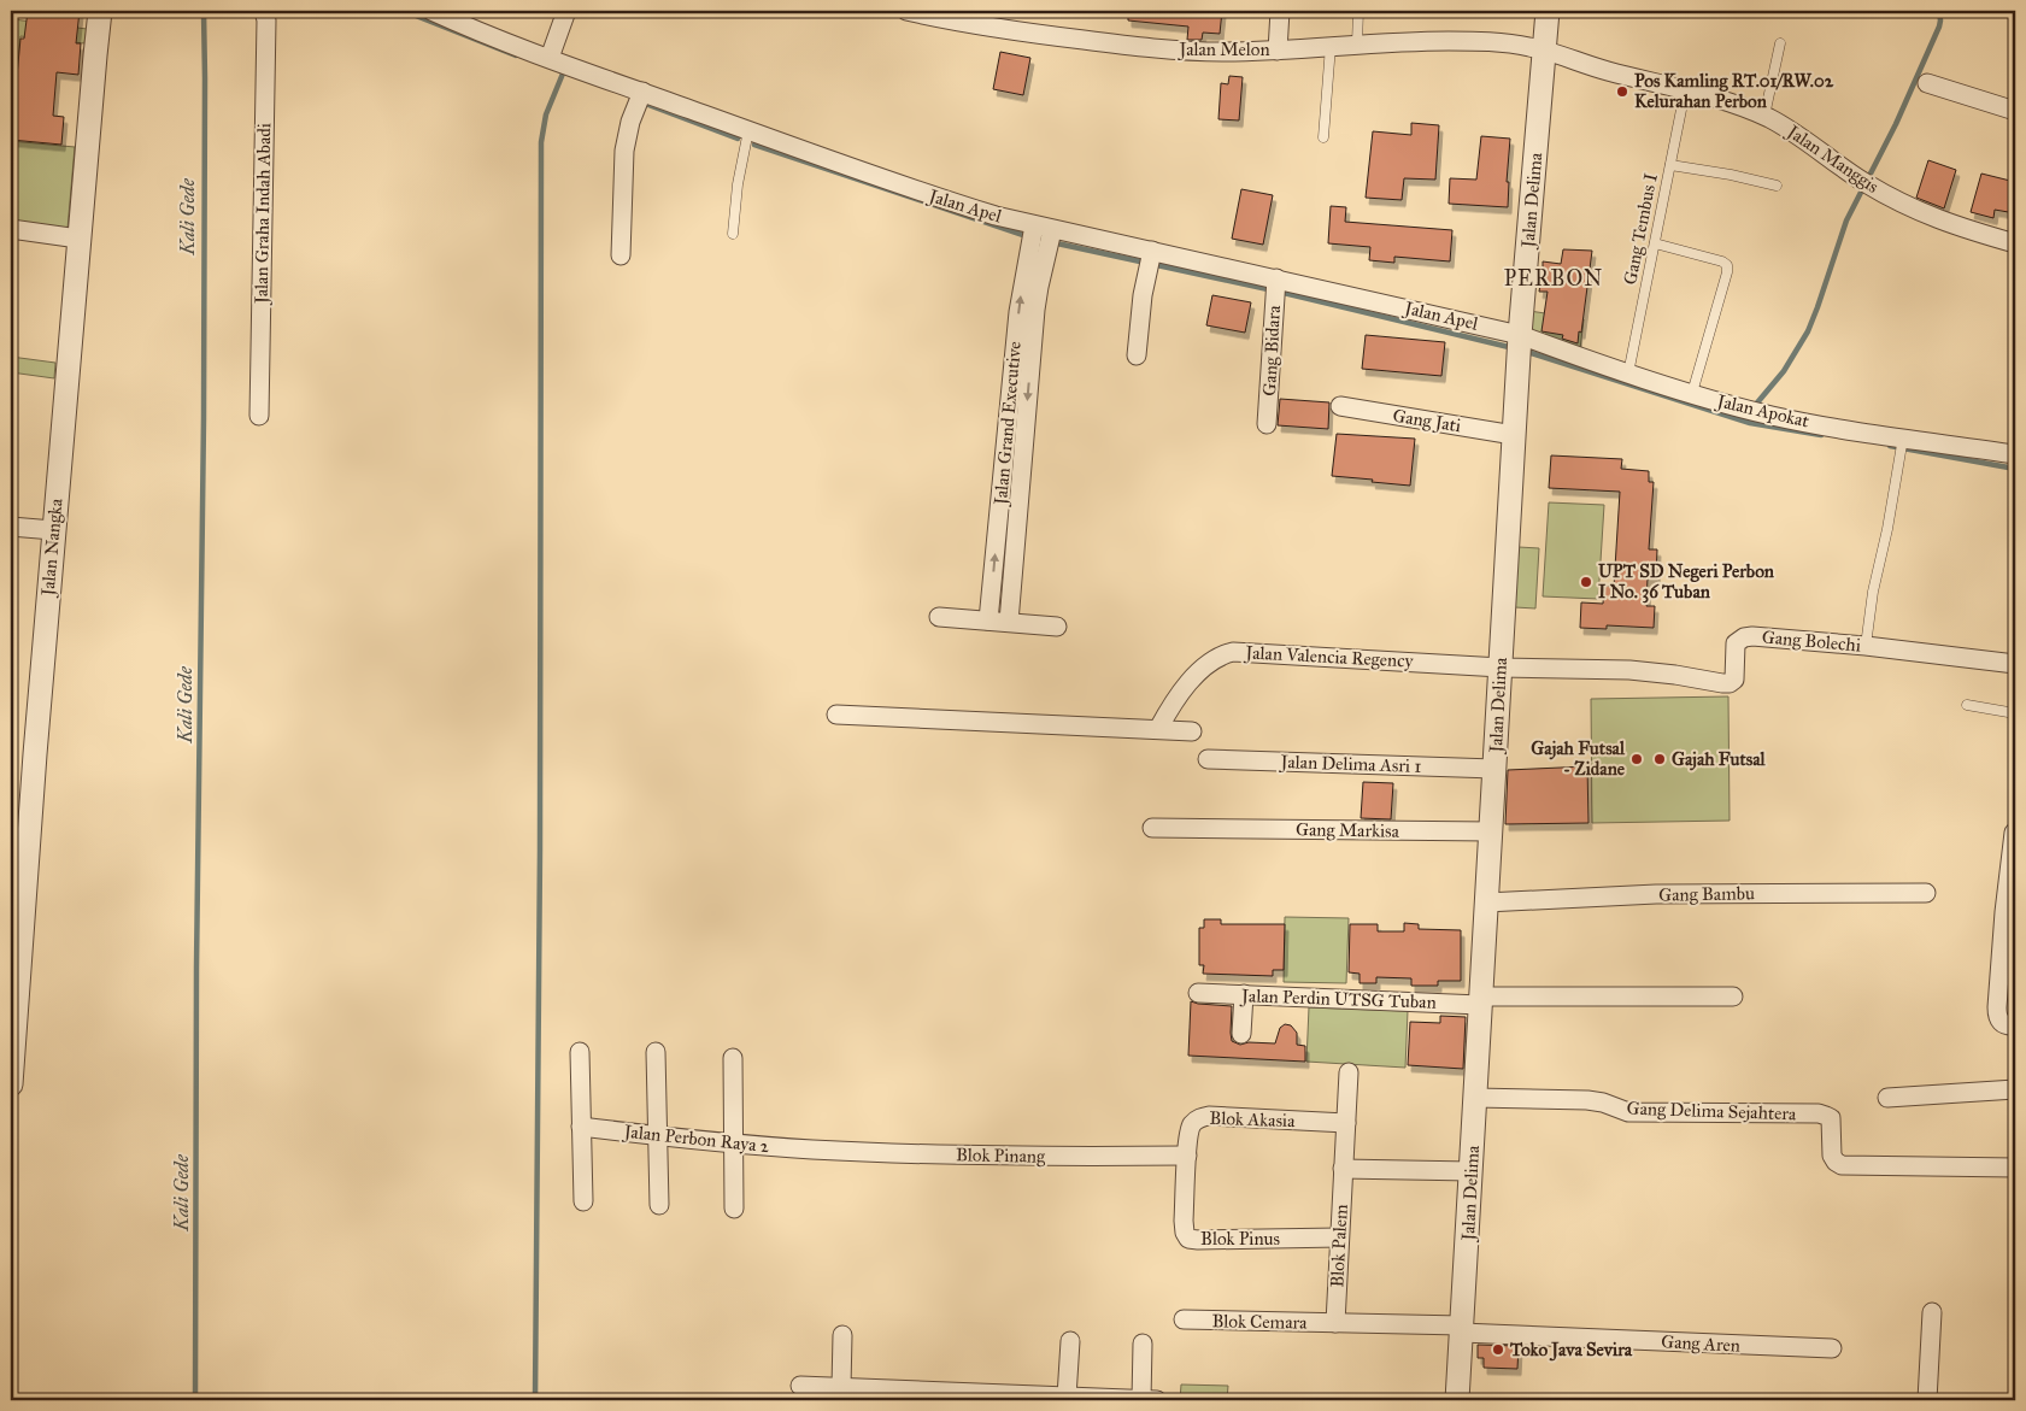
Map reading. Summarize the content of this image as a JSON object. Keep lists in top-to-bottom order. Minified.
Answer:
{"streets":{"street":["Jalan Melon","Jalan Manggis","Jalan Delima","Jalan Apel","Jalan Graha Indah Abadi","Gang Bidara","Jalan Apokat","Gang Jati","Jalan Grand Executive","Jalan Nangka","Gang Bolechi","Jalan Valencia Regency","Jalan Delima Asri 1","Gang Markisa","Gang Bambu","Jalan Perdin UTSG Tuban","Gang Delima Sejahtera","Blok Akasia","Jalan Perbon Raya 2","Blok Pinang","Blok Pinus","Blok Palem","Blok Cemara","Gang Aren"],"lane":["Gang Tembus I"]},"crossings":[["Jalan Melon","Jalan Manggis"],["Jalan Melon","Jalan Delima"],["Jalan Manggis","Jalan Delima"],["Jalan Manggis","Gang Tembus I"],["Jalan Delima","Jalan Apel"],["Jalan Delima","Jalan Apokat"],["Jalan Delima","Gang Jati"],["Jalan Delima","Gang Bolechi"],["Jalan Delima","Jalan Valencia Regency"],["Jalan Delima","Jalan Delima Asri 1"],["Jalan Delima","Gang Markisa"],["Jalan Delima","Gang Bambu"],["Jalan Delima","Jalan Perdin UTSG Tuban"],["Jalan Delima","Gang Delima Sejahtera"],["Jalan Delima","Blok Cemara"],["Jalan Delima","Gang Aren"],["Jalan Apel","Gang Bidara"],["Jalan Apel","Jalan Apokat"],["Jalan Apel","Jalan Grand Executive"],["Gang Tembus I","Jalan Apokat"],["Gang Bolechi","Jalan Valencia Regency"],["Blok Akasia","Blok Pinang"],["Blok Akasia","Blok Pinus"],["Jalan Perbon Raya 2","Blok Pinang"],["Blok Pinang","Blok Pinus"],["Blok Pinus","Blok Palem"],["Blok Palem","Blok Cemara"],["Blok Cemara","Gang Aren"]],"districts":["PERBON"],"water":["Kali Gede"],"places":["Pos Kamling RT.01/RW.02 Kelurahan Perbon","UPT SD Negeri Perbon I No. 36 Tuban","Gajah Futsal - Zidane","Gajah Futsal","Toko Java Sevira"]}
